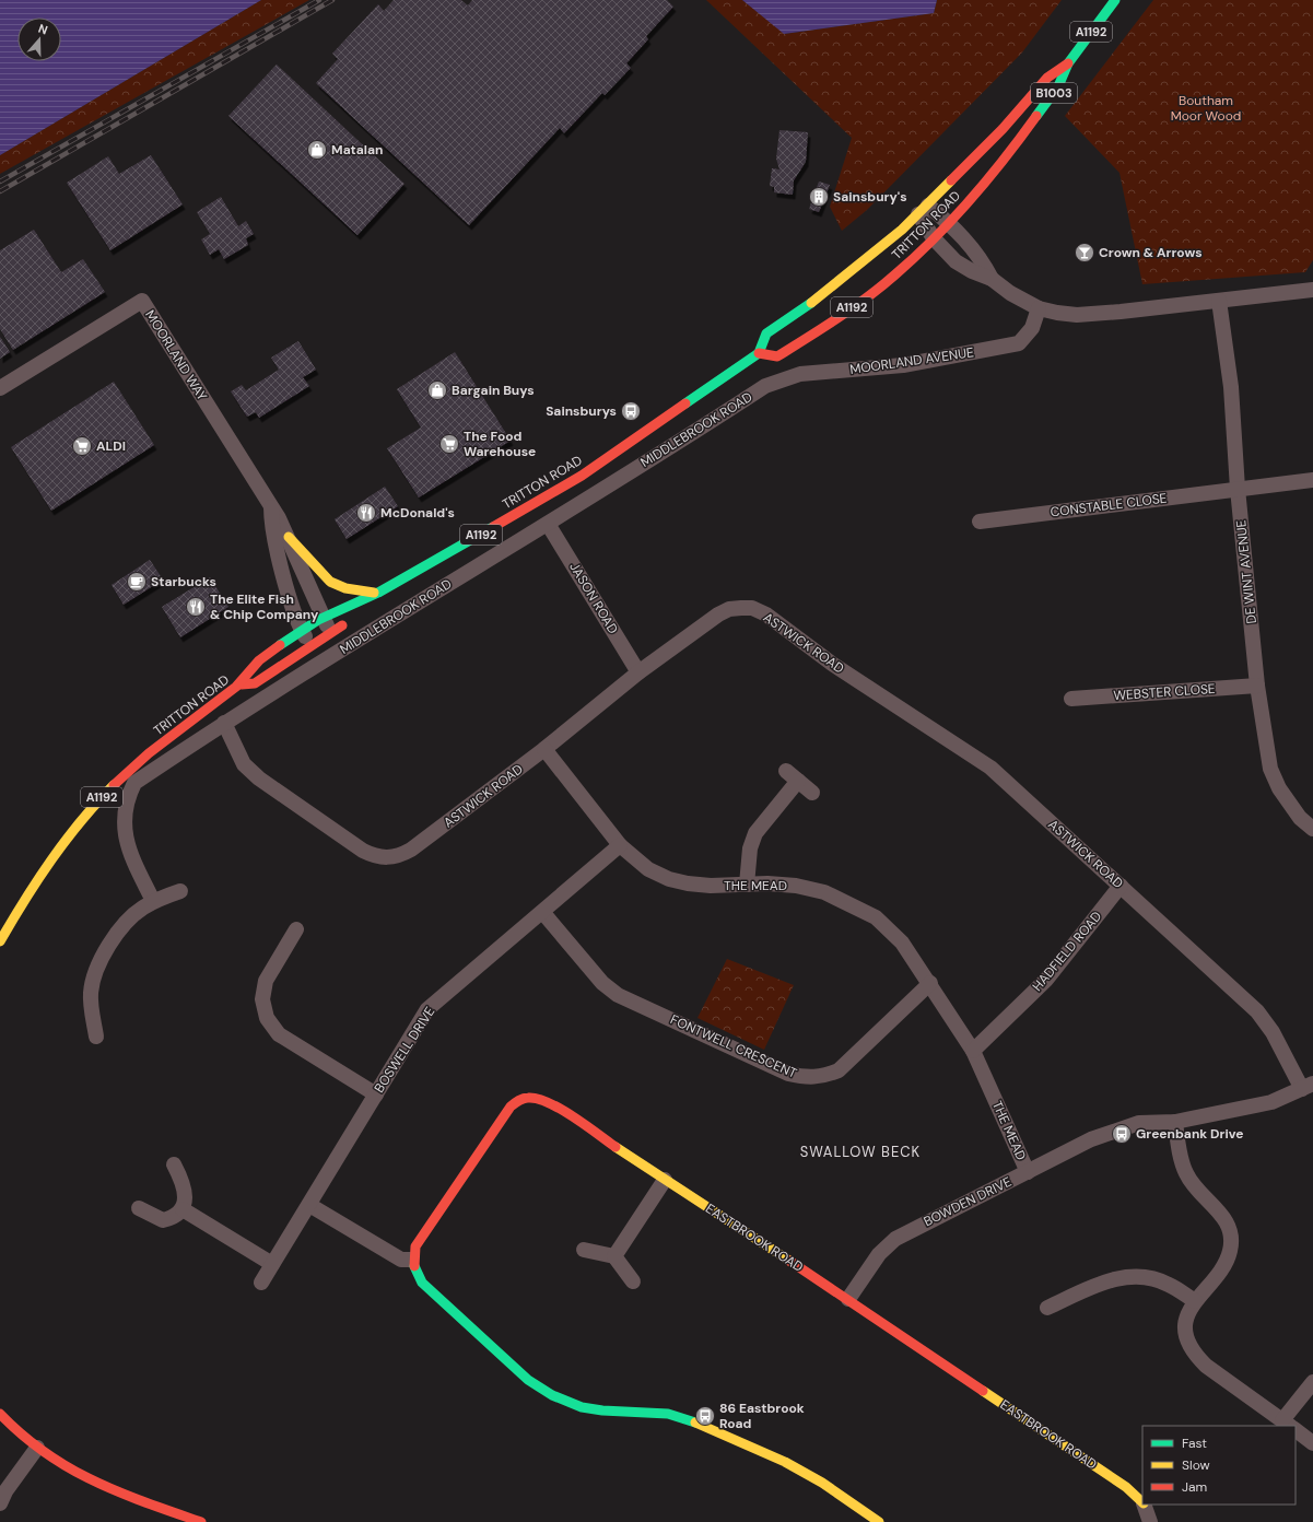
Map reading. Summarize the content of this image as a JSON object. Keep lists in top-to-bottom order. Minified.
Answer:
{"streets":{"main road":["A1192","B1003","TRITTON ROAD","EASTBROOK ROAD"],"street":["MOORLAND WAY","MOORLAND AVENUE","MIDDLEBROOK ROAD","CONSTABLE CLOSE","DE WINT AVENUE","JASON ROAD","ASTWICK ROAD","WEBSTER CLOSE","THE MEAD","HADFIELD ROAD","FONTWELL CRESCENT","BOSWELL DRIVE","BOWDEN DRIVE"]},"crossings":[["TRITTON ROAD","MOORLAND WAY"],["MOORLAND AVENUE","MIDDLEBROOK ROAD"],["MIDDLEBROOK ROAD","JASON ROAD"],["MIDDLEBROOK ROAD","ASTWICK ROAD"],["CONSTABLE CLOSE","DE WINT AVENUE"],["DE WINT AVENUE","WEBSTER CLOSE"],["JASON ROAD","ASTWICK ROAD"],["ASTWICK ROAD","THE MEAD"],["ASTWICK ROAD","HADFIELD ROAD"],["ASTWICK ROAD","BOWDEN DRIVE"],["THE MEAD","HADFIELD ROAD"],["THE MEAD","FONTWELL CRESCENT"],["THE MEAD","BOSWELL DRIVE"],["THE MEAD","BOWDEN DRIVE"],["FONTWELL CRESCENT","BOSWELL DRIVE"],["BOWDEN DRIVE","EASTBROOK ROAD"]],"districts":["SWALLOW BECK"],"parks":["Boutham Moor Wood"],"places":{"shop":["Matalan","Bargain Buys"],"building":["Sainsbury's"],"bar":["Crown & Arrows"],"bus stop":["Sainsburys","Greenbank Drive","86 Eastbrook Road"],"supermarket":["The Food Warehouse","ALDI"],"restaurant":["McDonald's","The Elite Fish & Chip Company"],"cafe":["Starbucks"]},"legend":["Fast","Slow","Jam"],"north":"top"}
